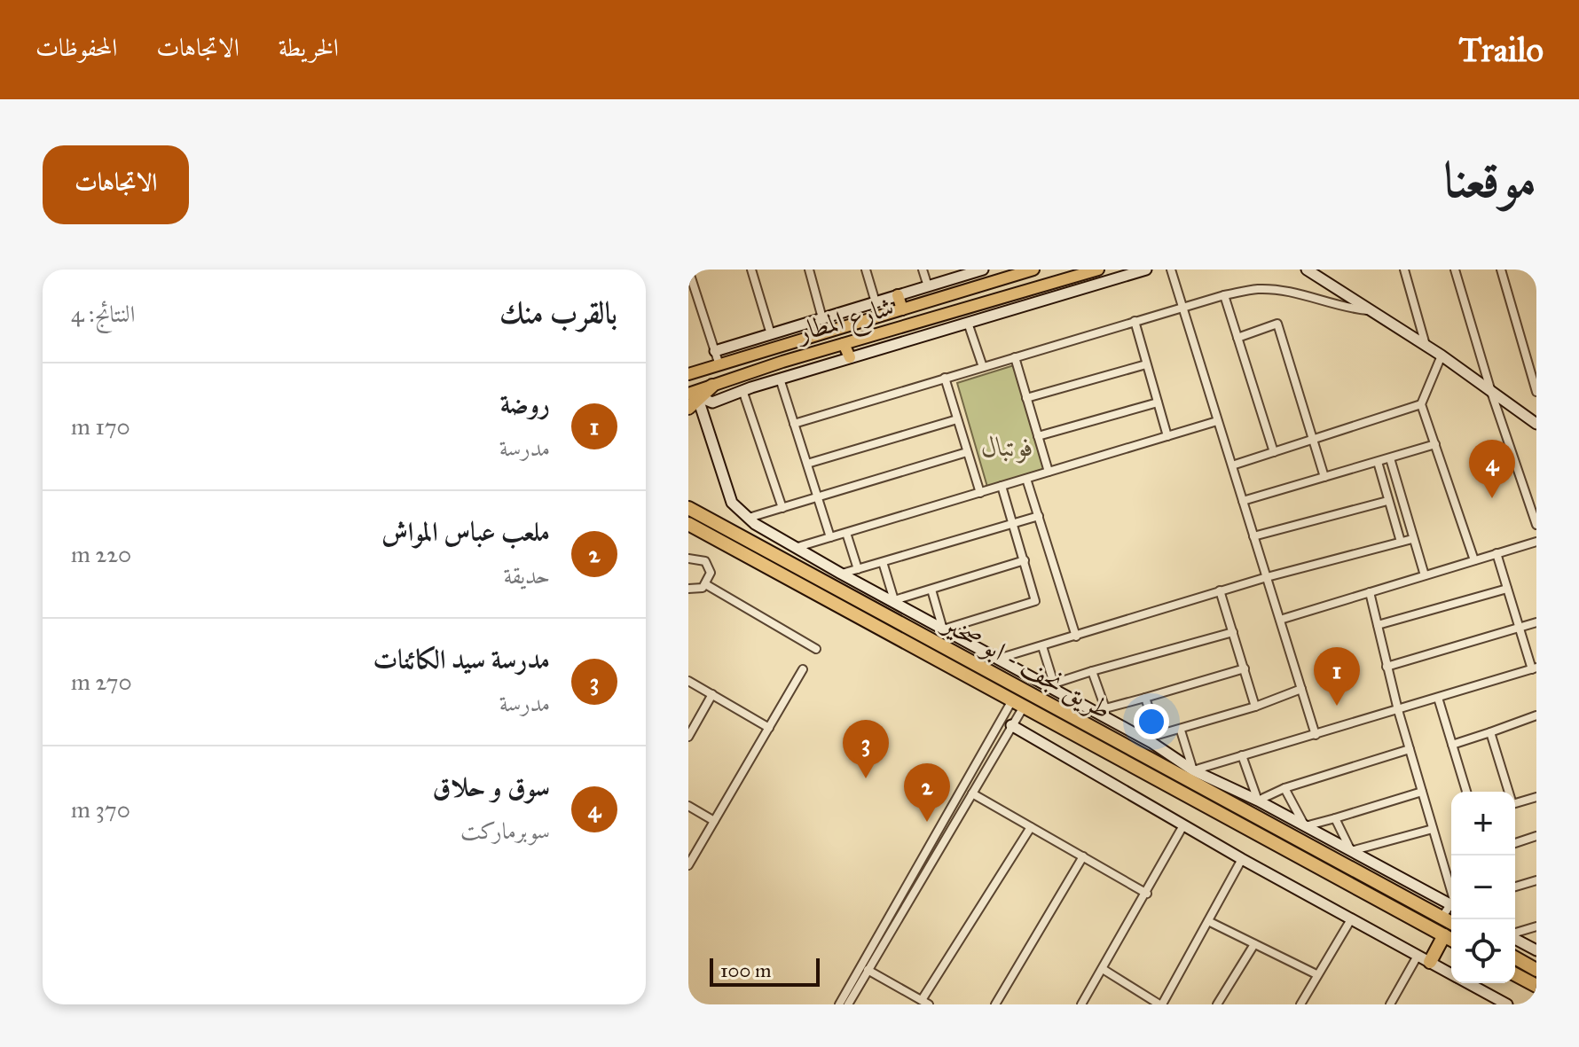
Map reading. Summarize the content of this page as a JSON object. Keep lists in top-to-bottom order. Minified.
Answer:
{"streets":{"highway":["طريق نجف - ابو صخير"],"main road":["شارع المطار"]},"parks":["فوتبال"],"scale_bar":"100 m","page":{"header":"Trailo","nav":["الخريطة","الاتجاهات","المحفوظات"],"title":"موقعنا","buttons":"الاتجاهات","heading":["بالقرب منك","النتائج: 4"],"list":[{"mark":"1","name":"روضة","note":"مدرسة","value":"170 m"},{"mark":"2","name":"ملعب عباس المواش","note":"حديقة","value":"220 m"},{"mark":"3","name":"مدرسة سيد الكائنات","note":"مدرسة","value":"270 m"},{"mark":"4","name":"سوق و حلاق","note":"سوبرماركت","value":"370 m"}],"pins":["4","1","3","2"],"map_buttons":["+","−"],"scale":"100 m"}}
